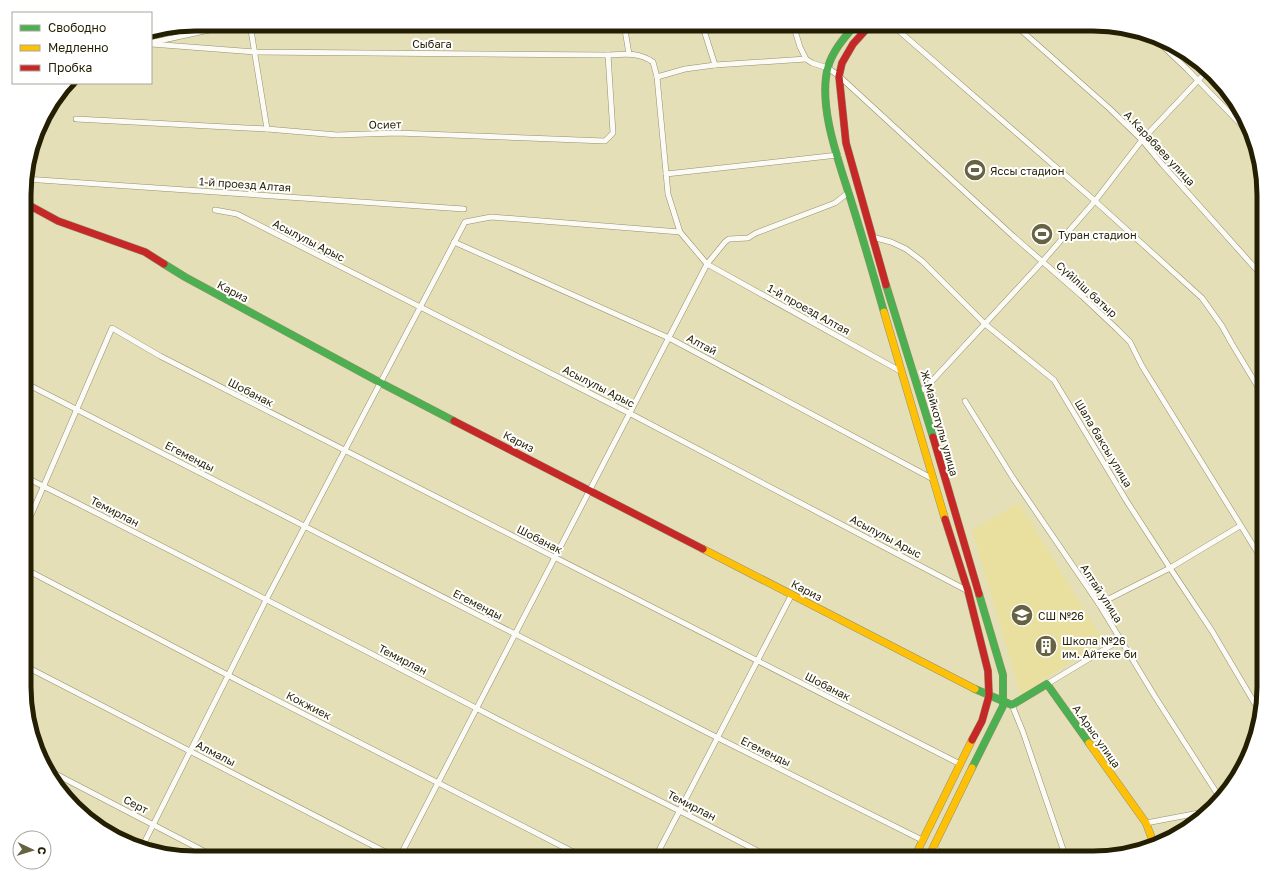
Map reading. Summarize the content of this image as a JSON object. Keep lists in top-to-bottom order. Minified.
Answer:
{"streets":{"street":["Сыбага","Осиет","А.Карабаев улица","1-й проезд Алтая","Асылулы Арыс","Сүйіліш батыр","Кариз","Алтай","Шобанак","Ж.Майкотулы улица","Шала баксы улица","Егеменды","Темирлан","Алтай улица","Кокжиек","А.Арыс улица","Алмалы","Серт"]},"crossings":[["Сыбага","Осиет"],["1-й проезд Алтая","Ж.Майкотулы улица"],["Асылулы Арыс","Ж.Майкотулы улица"],["Сүйіліш батыр","Ж.Майкотулы улица"],["Кариз","Ж.Майкотулы улица"],["Алтай","Ж.Майкотулы улица"],["Шобанак","Ж.Майкотулы улица"],["Шобанак","Егеменды"],["Ж.Майкотулы улица","Шала баксы улица"],["Ж.Майкотулы улица","Егеменды"]],"places":{"sports":["Яссы стадион","Туран стадион"],"school or university":["СШ №26"],"building":["Школа №26 им. Айтеке би"]},"legend":["Свободно","Медленно","Пробка"],"north":"right"}
